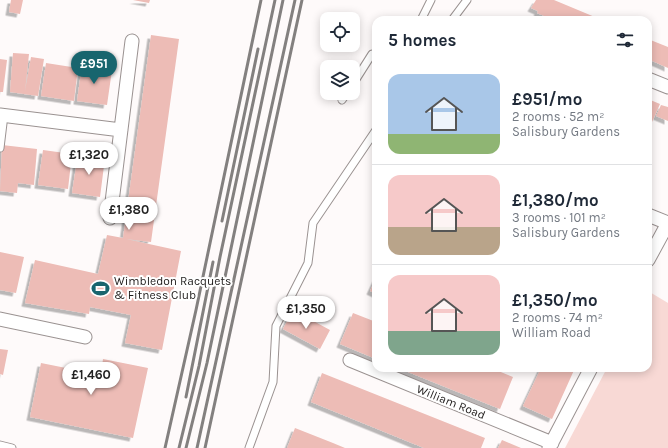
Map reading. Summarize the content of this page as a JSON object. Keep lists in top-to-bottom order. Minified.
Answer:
{"streets":{"street":["William Road"]},"places":{"sports":["Wimbledon Racquets & Fitness Club"]},"page":{"heading":"5 homes","price":["£951","£1,320","£1,380","£1,350","£1,460"],"list":[{"name":"£951/mo","note":"2 rooms · 52 m² · Salisbury Gardens"},{"name":"£1,380/mo","note":"3 rooms · 101 m² · Salisbury Gardens"},{"name":"£1,350/mo","note":"2 rooms · 74 m² · William Road"}]}}
